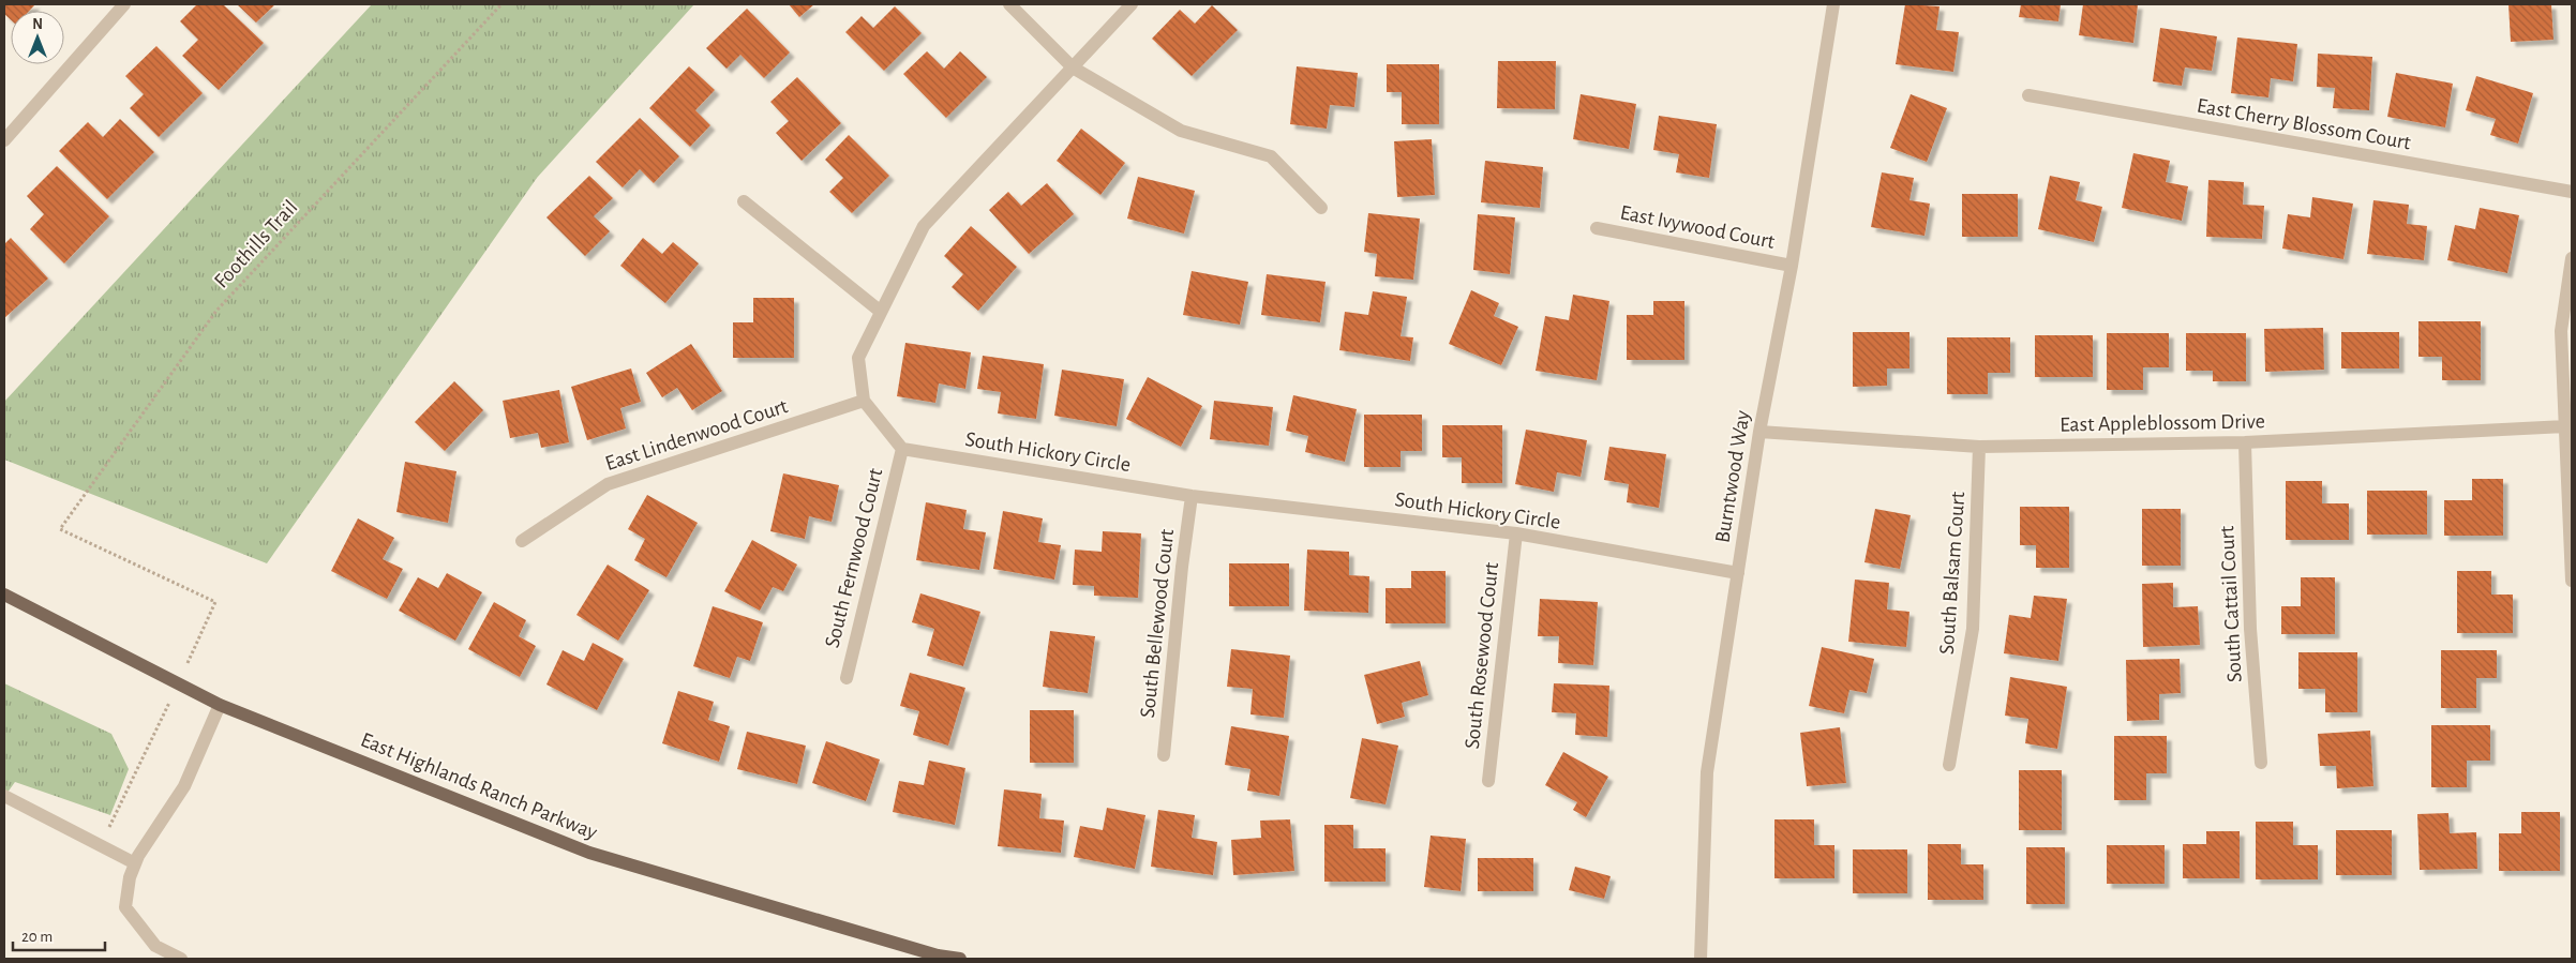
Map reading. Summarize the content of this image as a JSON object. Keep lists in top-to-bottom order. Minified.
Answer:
{"streets":{"main road":["East Highlands Ranch Parkway"],"street":["East Cherry Blossom Court","East Ivywood Court","East Appleblossom Drive","East Lindenwood Court","South Hickory Circle","Burntwood Way","South Fernwood Court","South Balsam Court","South Cattail Court","South Bellewood Court","South Rosewood Court"],"path":["Foothills Trail"]},"crossings":[["East Ivywood Court","Burntwood Way"],["East Appleblossom Drive","Burntwood Way"],["East Appleblossom Drive","South Balsam Court"],["East Appleblossom Drive","South Cattail Court"],["South Hickory Circle","Burntwood Way"],["South Hickory Circle","South Fernwood Court"],["South Hickory Circle","South Bellewood Court"],["South Hickory Circle","South Rosewood Court"]],"scale_bar":"20 m","north":"top"}
